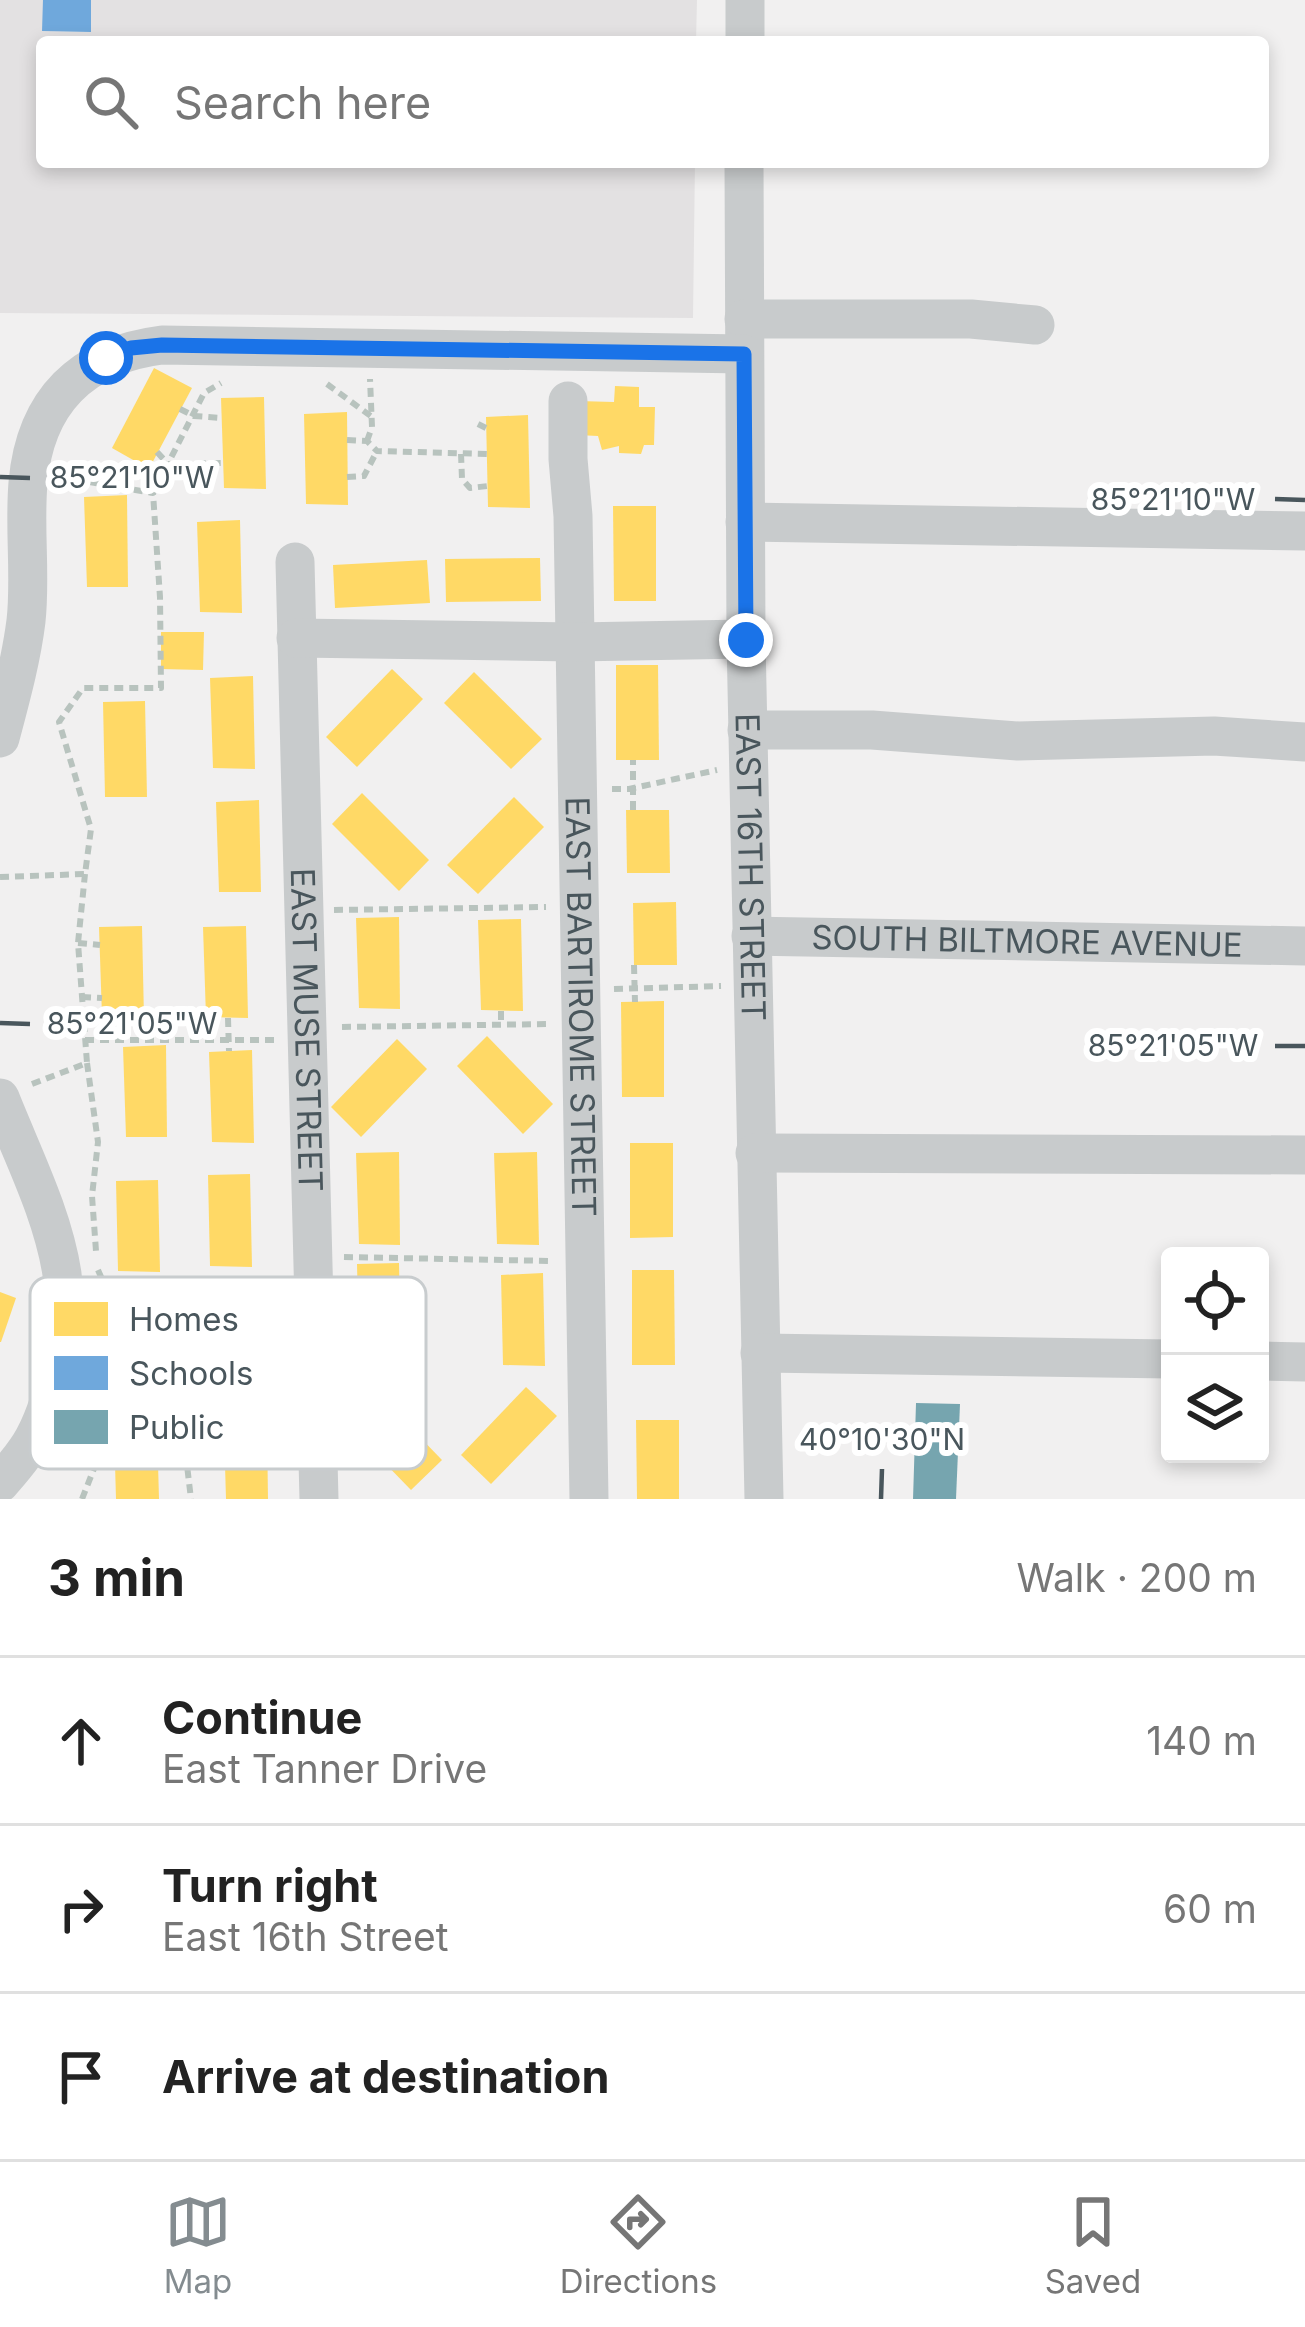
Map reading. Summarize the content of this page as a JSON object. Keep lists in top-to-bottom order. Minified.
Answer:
{"streets":{"street":["EAST 16TH STREET","SOUTH BILTMORE AVENUE","EAST BARTIROME STREET","EAST MUSE STREET"]},"crossings":[["EAST 16TH STREET","SOUTH BILTMORE AVENUE"]],"legend":["Homes","Schools","Public"],"page":{"search":"Search here","heading":["3 min","Walk · 200 m"],"list":[["Continue","East Tanner Drive","140 m"],["Turn right","East 16th Street","60 m"],"Arrive at destination"],"nav":["Map","Directions","Saved"]},"coordinates":["85°21'10\"W","85°21'05\"W","40°10'30\"N"]}
